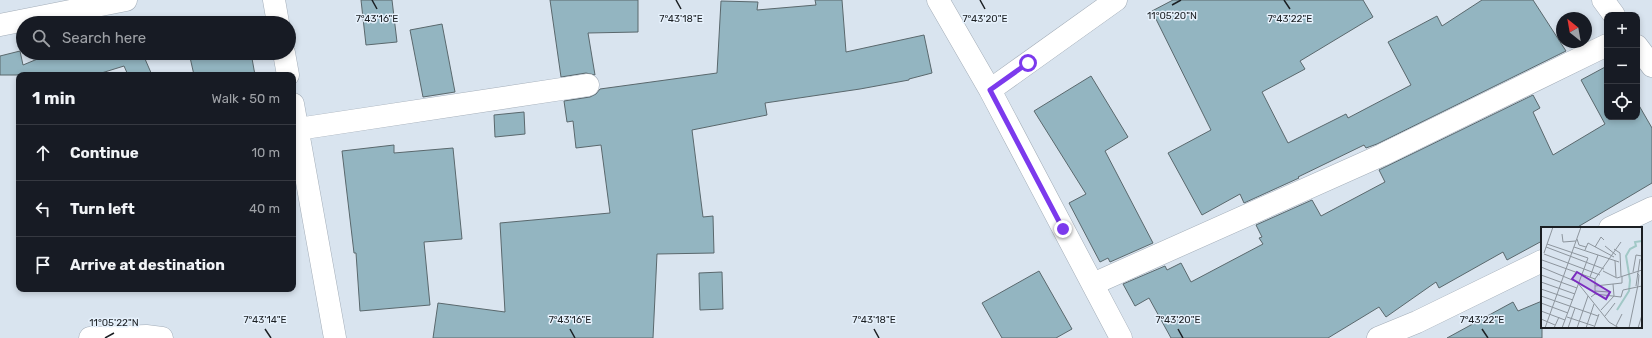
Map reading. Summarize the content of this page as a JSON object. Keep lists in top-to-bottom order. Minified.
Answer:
{"north":"top left","page":{"map_buttons":["+","−"],"search":"Search here","heading":["1 min","Walk · 50 m"],"list":[["Continue","10 m"],["Turn left","40 m"],"Arrive at destination"]},"coordinates":["11°05'20\"N","7°43'16\"E","7°43'18\"E","7°43'20\"E","7°43'22\"E","7°43'14\"E","11°05'22\"N"]}
